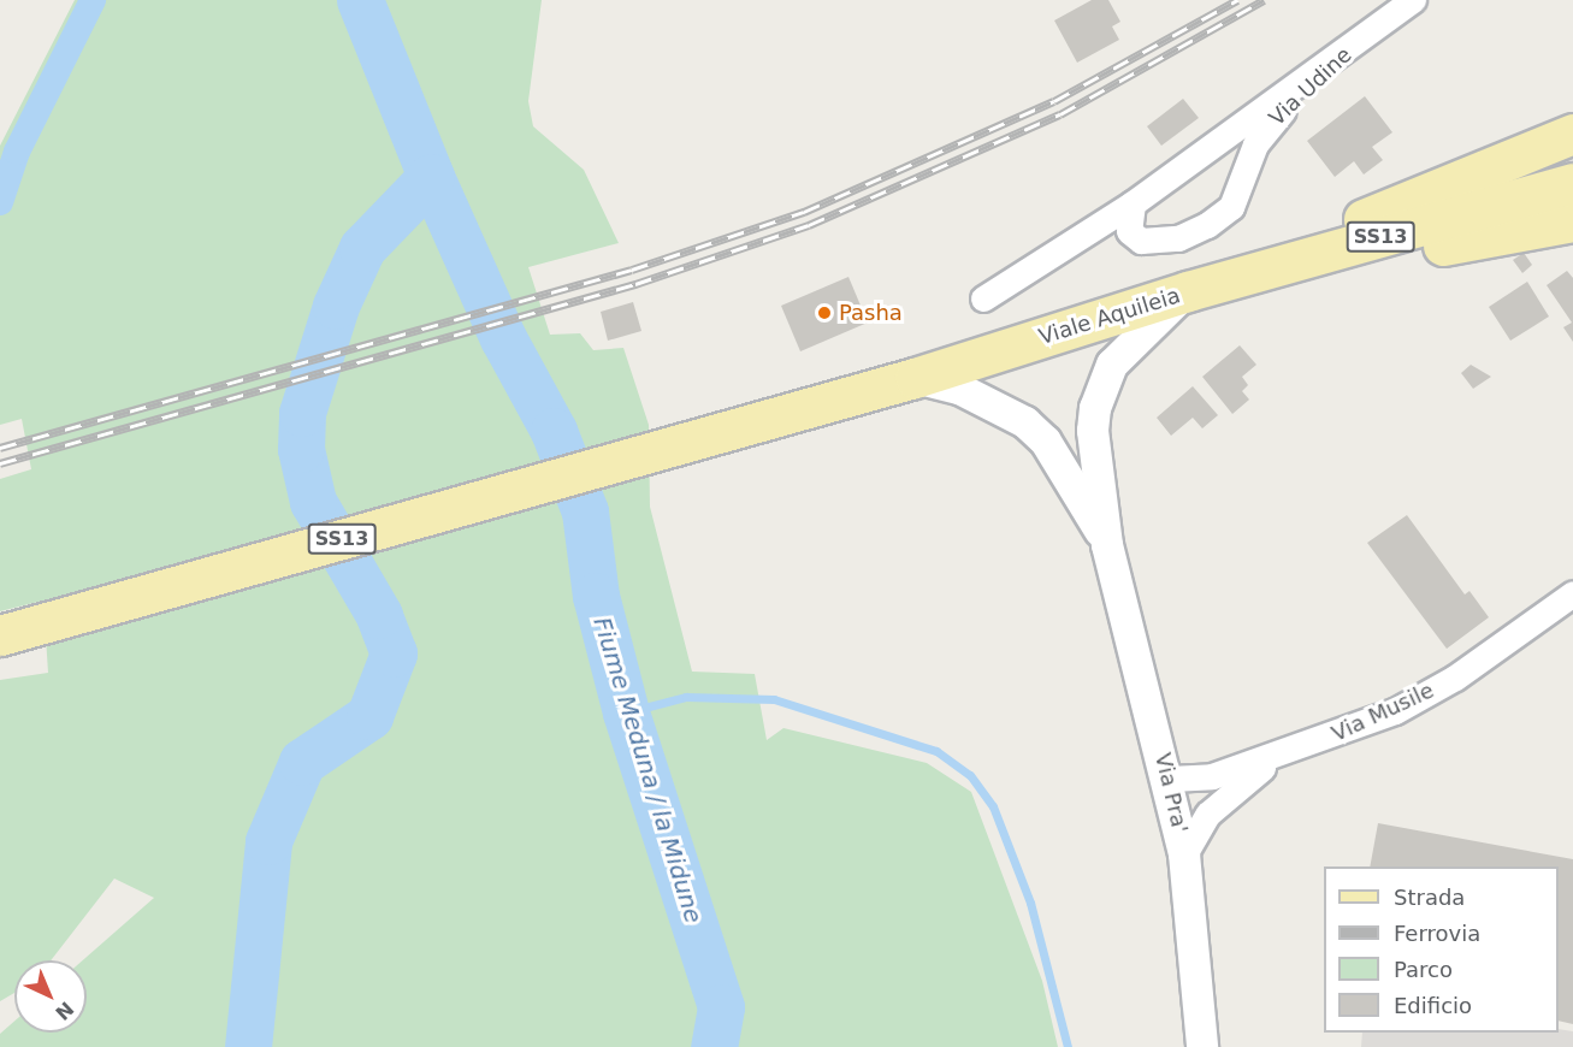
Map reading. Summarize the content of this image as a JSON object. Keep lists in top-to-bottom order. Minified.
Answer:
{"streets":{"main road":["SS13","Viale Aquileia"],"street":["Via Udine","Via Musile","Via Pra'"]},"crossings":[["Viale Aquileia","Via Pra'"],["Via Musile","Via Pra'"]],"water":["Fiume Meduna / la Midune"],"places":["Pasha"],"legend":["Strada","Ferrovia","Parco","Edificio"],"north":"bottom right"}
